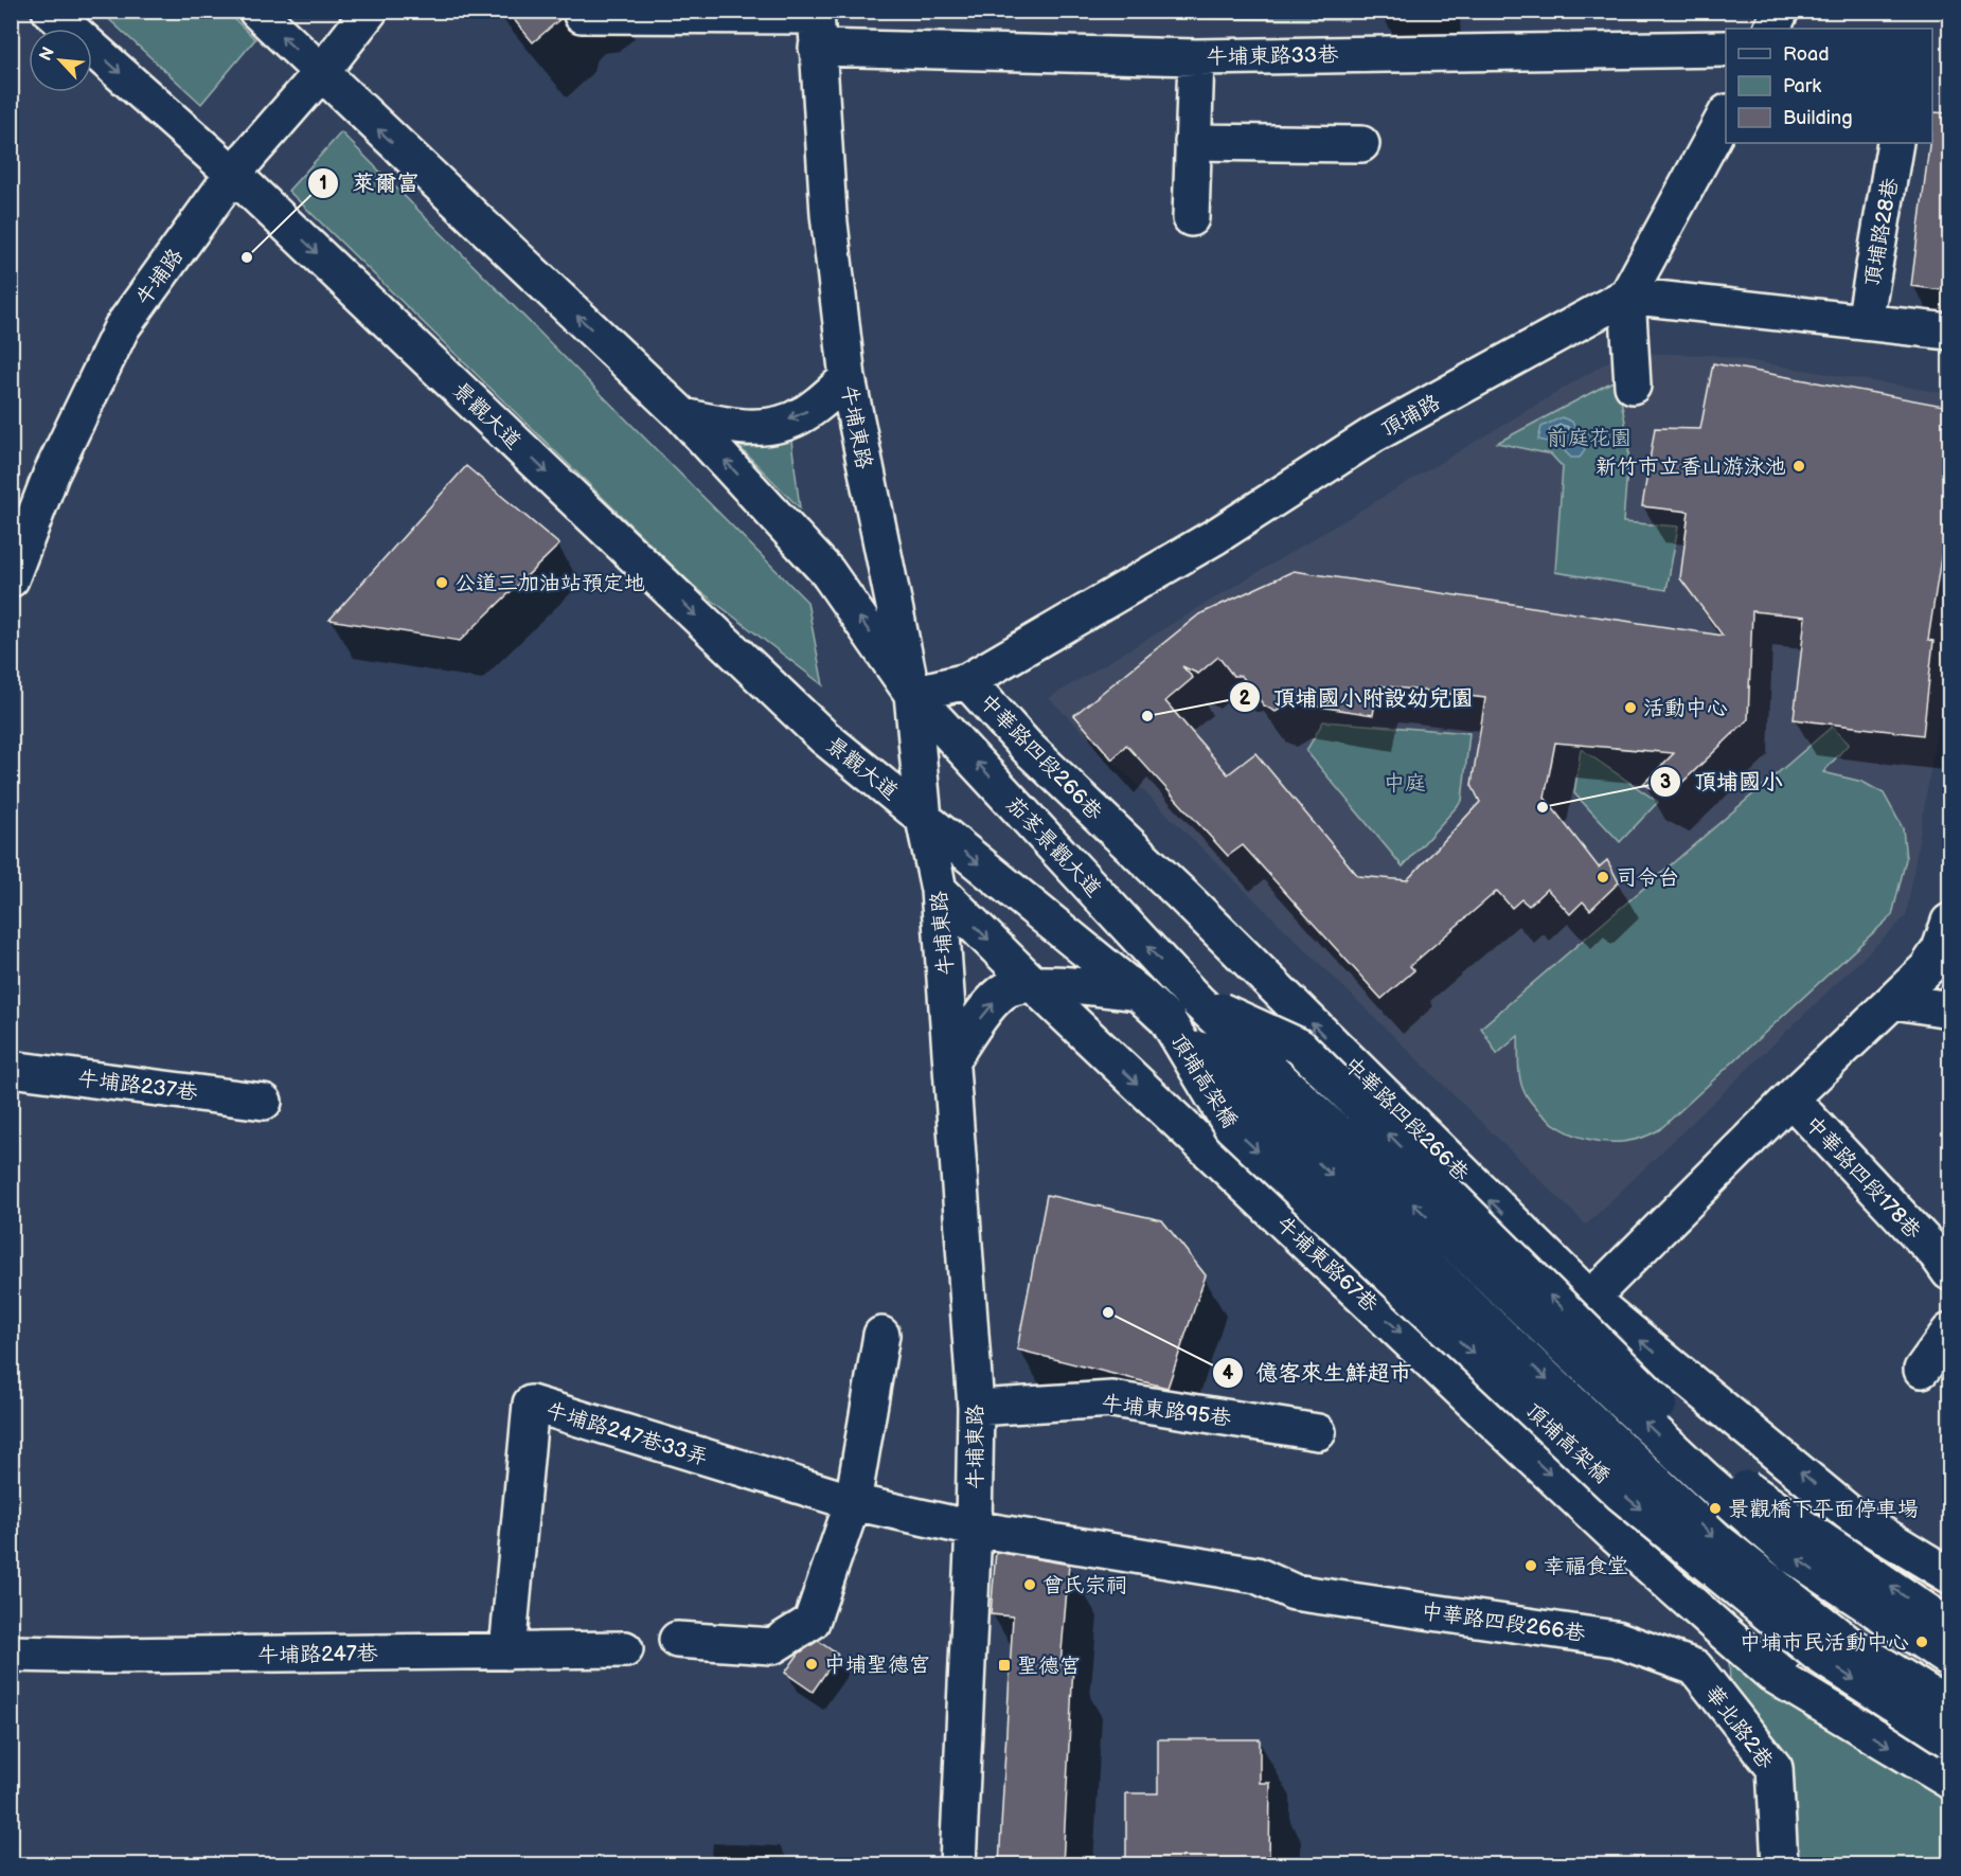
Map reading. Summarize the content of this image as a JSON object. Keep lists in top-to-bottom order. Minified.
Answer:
{"streets":{"street":["牛埔東路33巷","頂埔路28巷","牛埔路","景觀大道","頂埔路","牛埔東路","中華路四段266巷","茄苳景觀大道","頂埔高架橋","牛埔路237巷","中華路四段178巷","牛埔東路67巷","牛埔東路95巷","牛埔路247巷33弄","牛埔路247巷","華北路2巷"]},"crossings":[["牛埔東路33巷","牛埔東路"],["牛埔路","景觀大道"],["景觀大道","牛埔東路"],["頂埔路","牛埔東路"],["頂埔路","中華路四段266巷"],["頂埔路","茄苳景觀大道"],["牛埔東路","中華路四段266巷"],["牛埔東路","茄苳景觀大道"],["牛埔東路","牛埔東路67巷"],["牛埔東路","牛埔東路95巷"],["中華路四段266巷","牛埔路247巷33弄"],["中華路四段266巷","華北路2巷"],["茄苳景觀大道","頂埔高架橋"],["牛埔路247巷33弄","牛埔路247巷"]],"one_way":["牛埔東路67巷"],"parks":["前庭花園","中庭"],"places":{"other":["萊爾富","新竹市立香山游泳池","公道三加油站預定地","活動中心","頂埔國小附設幼兒園","頂埔國小","司令台","億客來生鮮超市","景觀橋下平面停車場","幸福食堂","曾氏宗祠","中埔市民活動中心","中埔聖德宮"],"transit":["聖德宮"]},"legend":["Road","Park","Building"],"north":"top left"}
